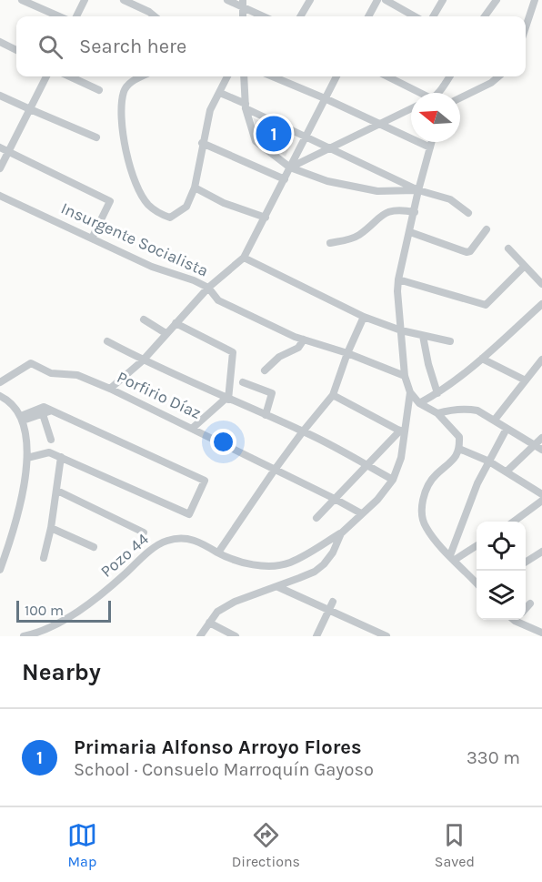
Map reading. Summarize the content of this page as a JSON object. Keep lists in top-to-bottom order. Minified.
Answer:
{"streets":{"street":["Insurgente Socialista","Porfirio Díaz","Pozo 44"]},"scale_bar":"100 m","north":"left","page":{"search":"Search here","pins":"1","scale":"100 m","heading":"Nearby","list":[{"mark":"1","name":"Primaria Alfonso Arroyo Flores","note":"School · Consuelo Marroquín Gayoso","value":"330 m"}],"nav":["Map","Directions","Saved"]}}
